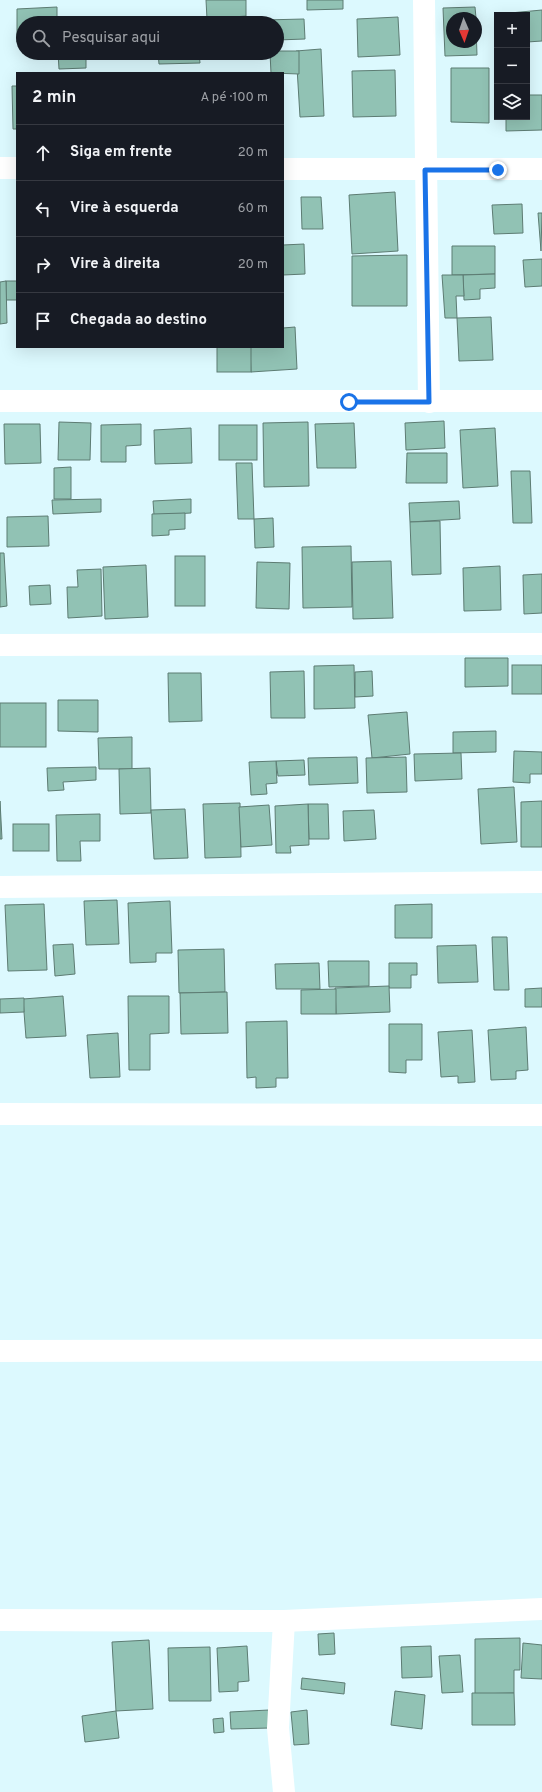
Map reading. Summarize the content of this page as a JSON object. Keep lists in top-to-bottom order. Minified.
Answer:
{"north":"bottom","page":{"map_buttons":["+","−"],"search":"Pesquisar aqui","heading":["2 min","A pé · 100 m"],"list":[["Siga em frente","20 m"],["Vire à esquerda","60 m"],["Vire à direita","20 m"],"Chegada ao destino"]}}
